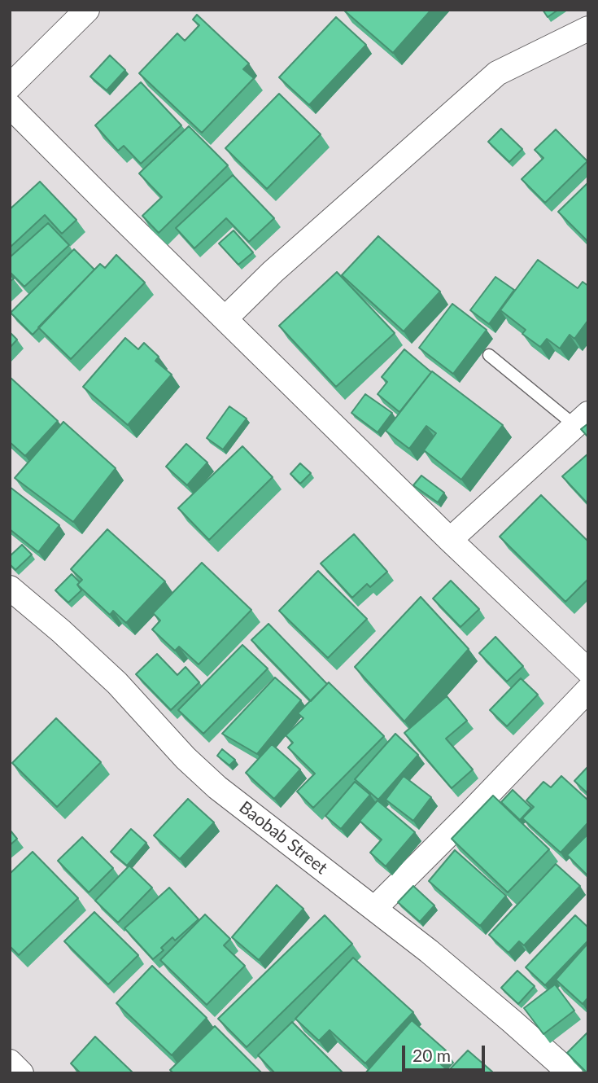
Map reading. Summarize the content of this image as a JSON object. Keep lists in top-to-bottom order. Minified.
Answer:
{"streets":{"street":["Baobab Street"]},"scale_bar":"20 m"}
